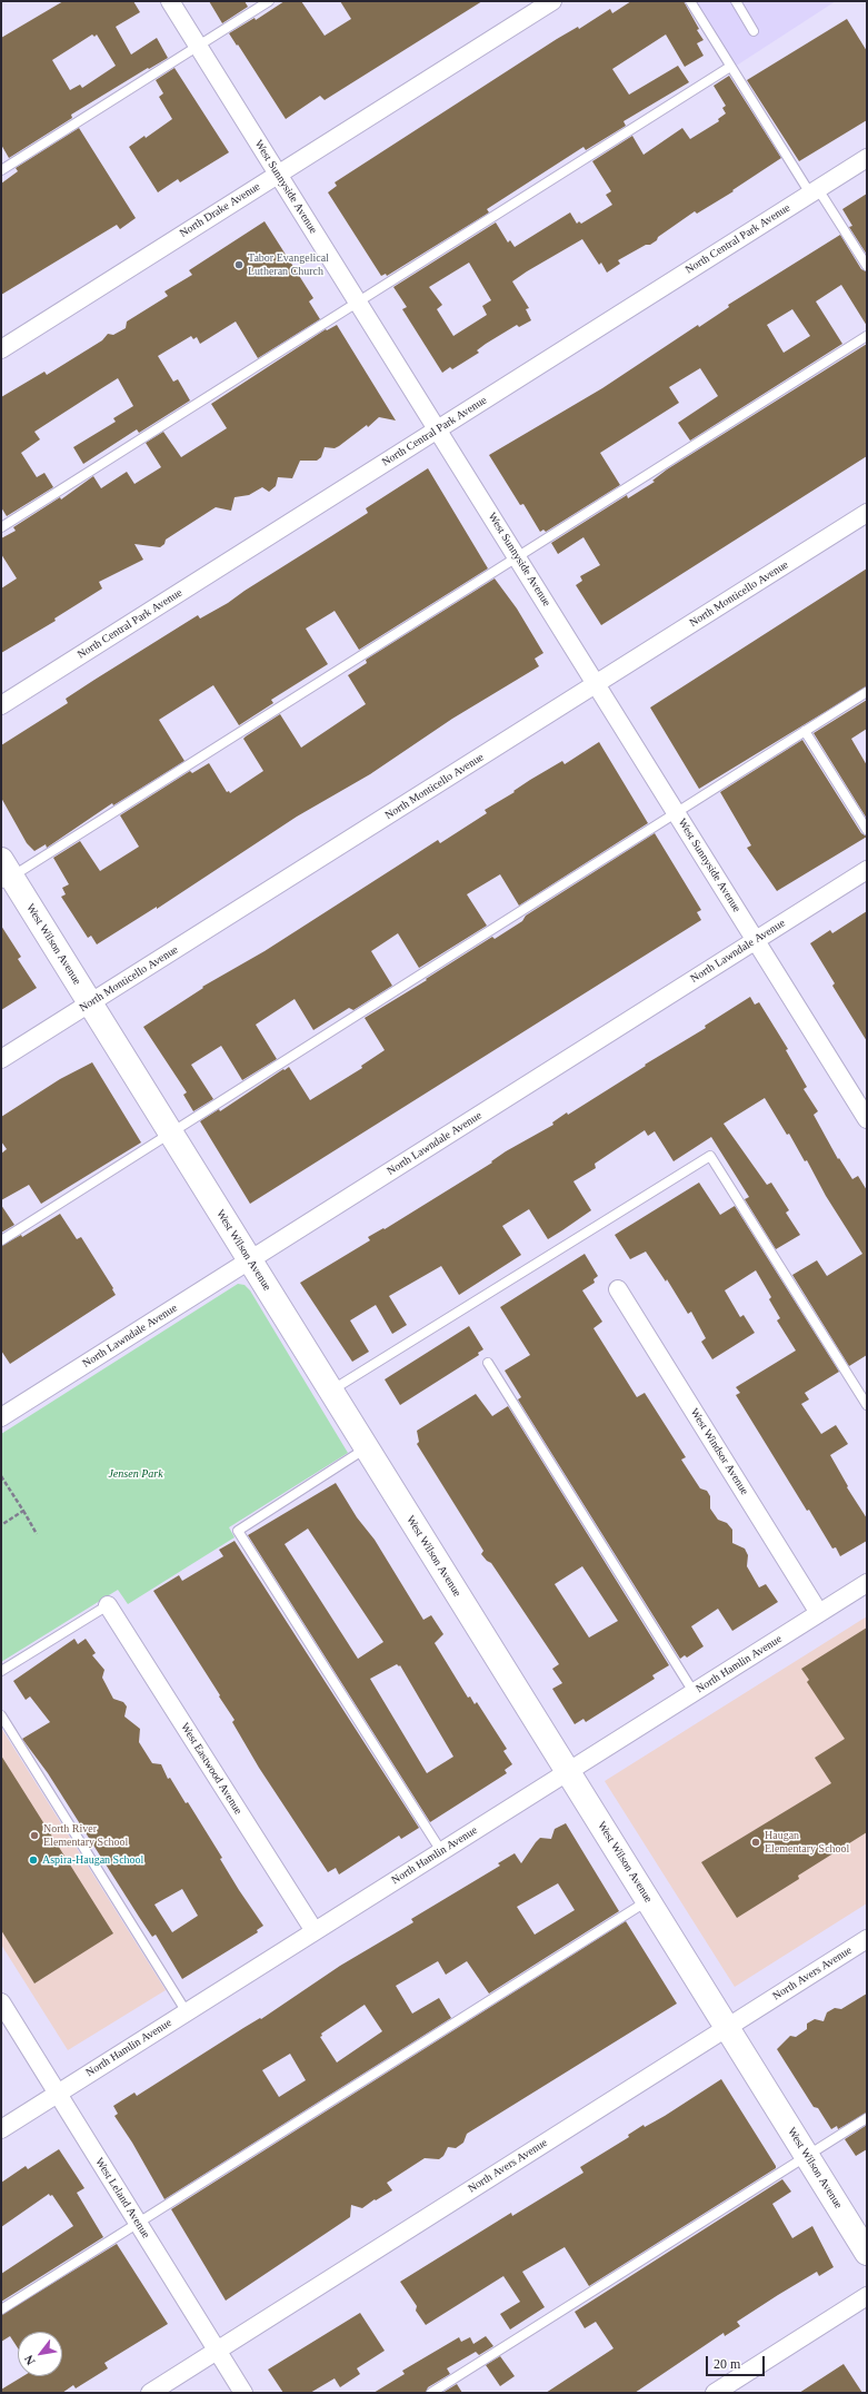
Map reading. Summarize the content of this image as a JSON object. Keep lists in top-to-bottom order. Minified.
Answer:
{"streets":{"street":["West Sunnyside Avenue","North Drake Avenue","North Central Park Avenue","North Monticello Avenue","West Wilson Avenue","North Lawndale Avenue","West Windsor Avenue","North Hamlin Avenue","West Eastwood Avenue","North Avers Avenue","West Leland Avenue"]},"crossings":[["West Sunnyside Avenue","North Drake Avenue"],["West Sunnyside Avenue","North Central Park Avenue"],["West Sunnyside Avenue","North Monticello Avenue"],["West Sunnyside Avenue","North Lawndale Avenue"],["North Monticello Avenue","West Wilson Avenue"],["West Wilson Avenue","North Lawndale Avenue"],["West Wilson Avenue","North Hamlin Avenue"],["West Wilson Avenue","North Avers Avenue"],["West Windsor Avenue","North Hamlin Avenue"],["North Hamlin Avenue","West Eastwood Avenue"],["North Hamlin Avenue","West Leland Avenue"],["North Avers Avenue","West Leland Avenue"]],"parks":["Jensen Park"],"places":["Tabor Evangelical Lutheran Church","North River Elementary School","Haugan Elementary School","Aspira-Haugan School"],"scale_bar":"20 m","north":"bottom left"}
